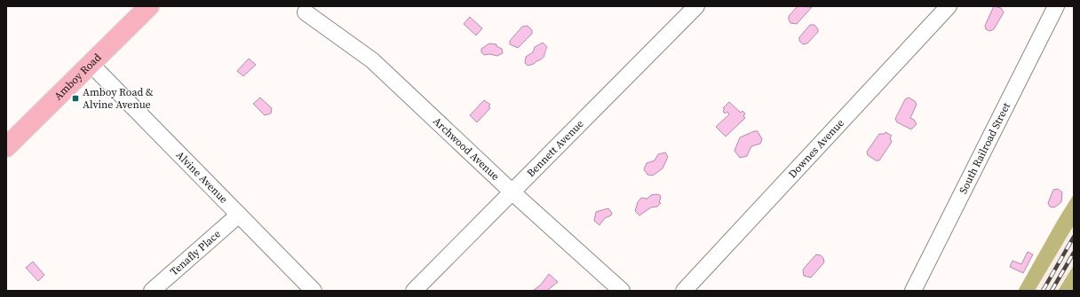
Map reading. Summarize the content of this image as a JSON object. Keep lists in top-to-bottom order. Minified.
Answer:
{"streets":{"main road":["Amboy Road"],"street":["South Railroad Street","Archwood Avenue","Bennett Avenue","Downes Avenue","Alvine Avenue","Tenafly Place"]},"crossings":[["Amboy Road","Alvine Avenue"],["Archwood Avenue","Bennett Avenue"],["Alvine Avenue","Tenafly Place"]],"places":{"transit":["Amboy Road & Alvine Avenue"]}}
